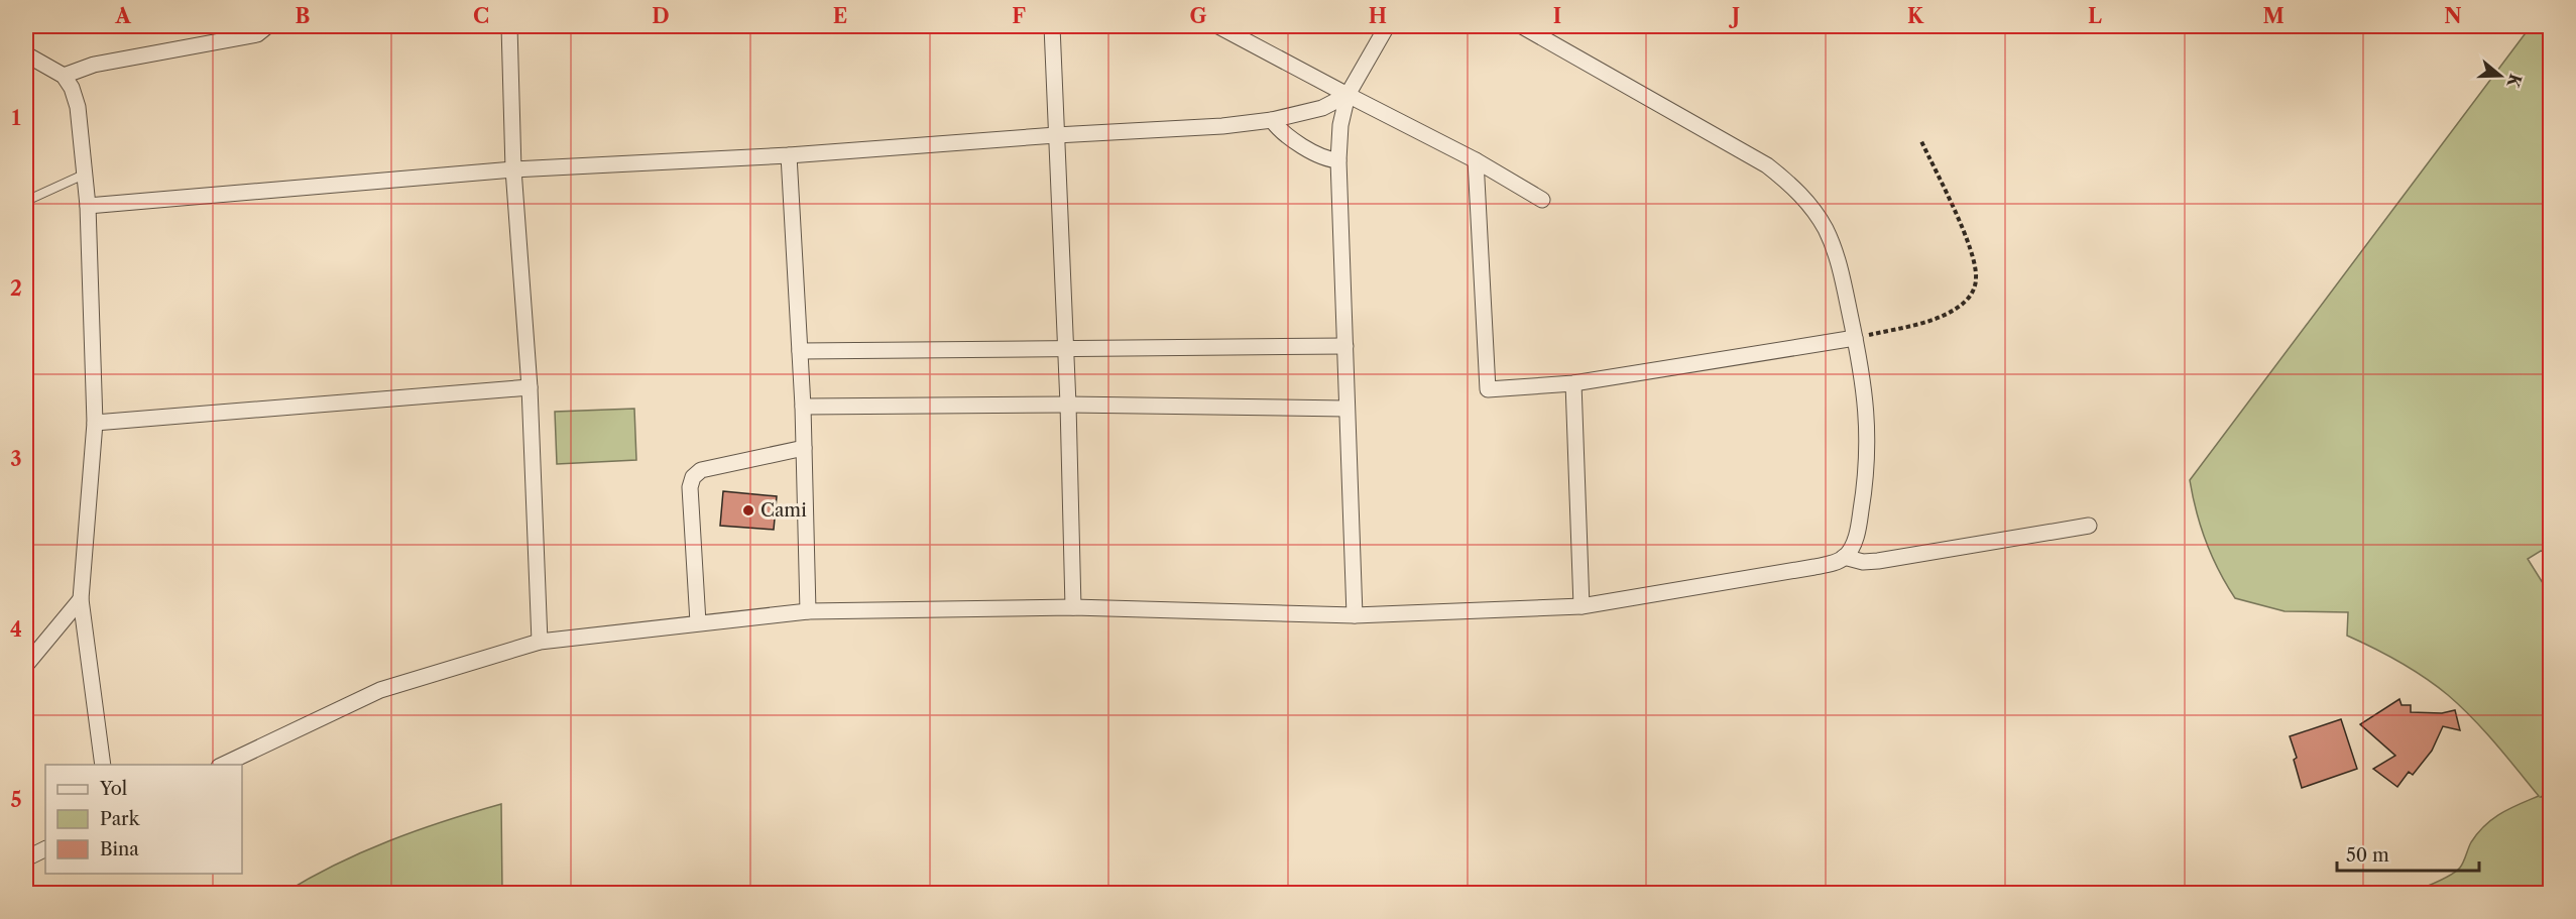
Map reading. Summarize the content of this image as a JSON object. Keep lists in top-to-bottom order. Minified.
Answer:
{"places":["Cami"],"legend":["Yol","Park","Bina"],"scale_bar":"50 m","north":"right","grid":{"columns":["A","B","C","D","E","F","G","H","I","J","K","L","M","N"],"rows":["1","2","3","4","5"]}}
